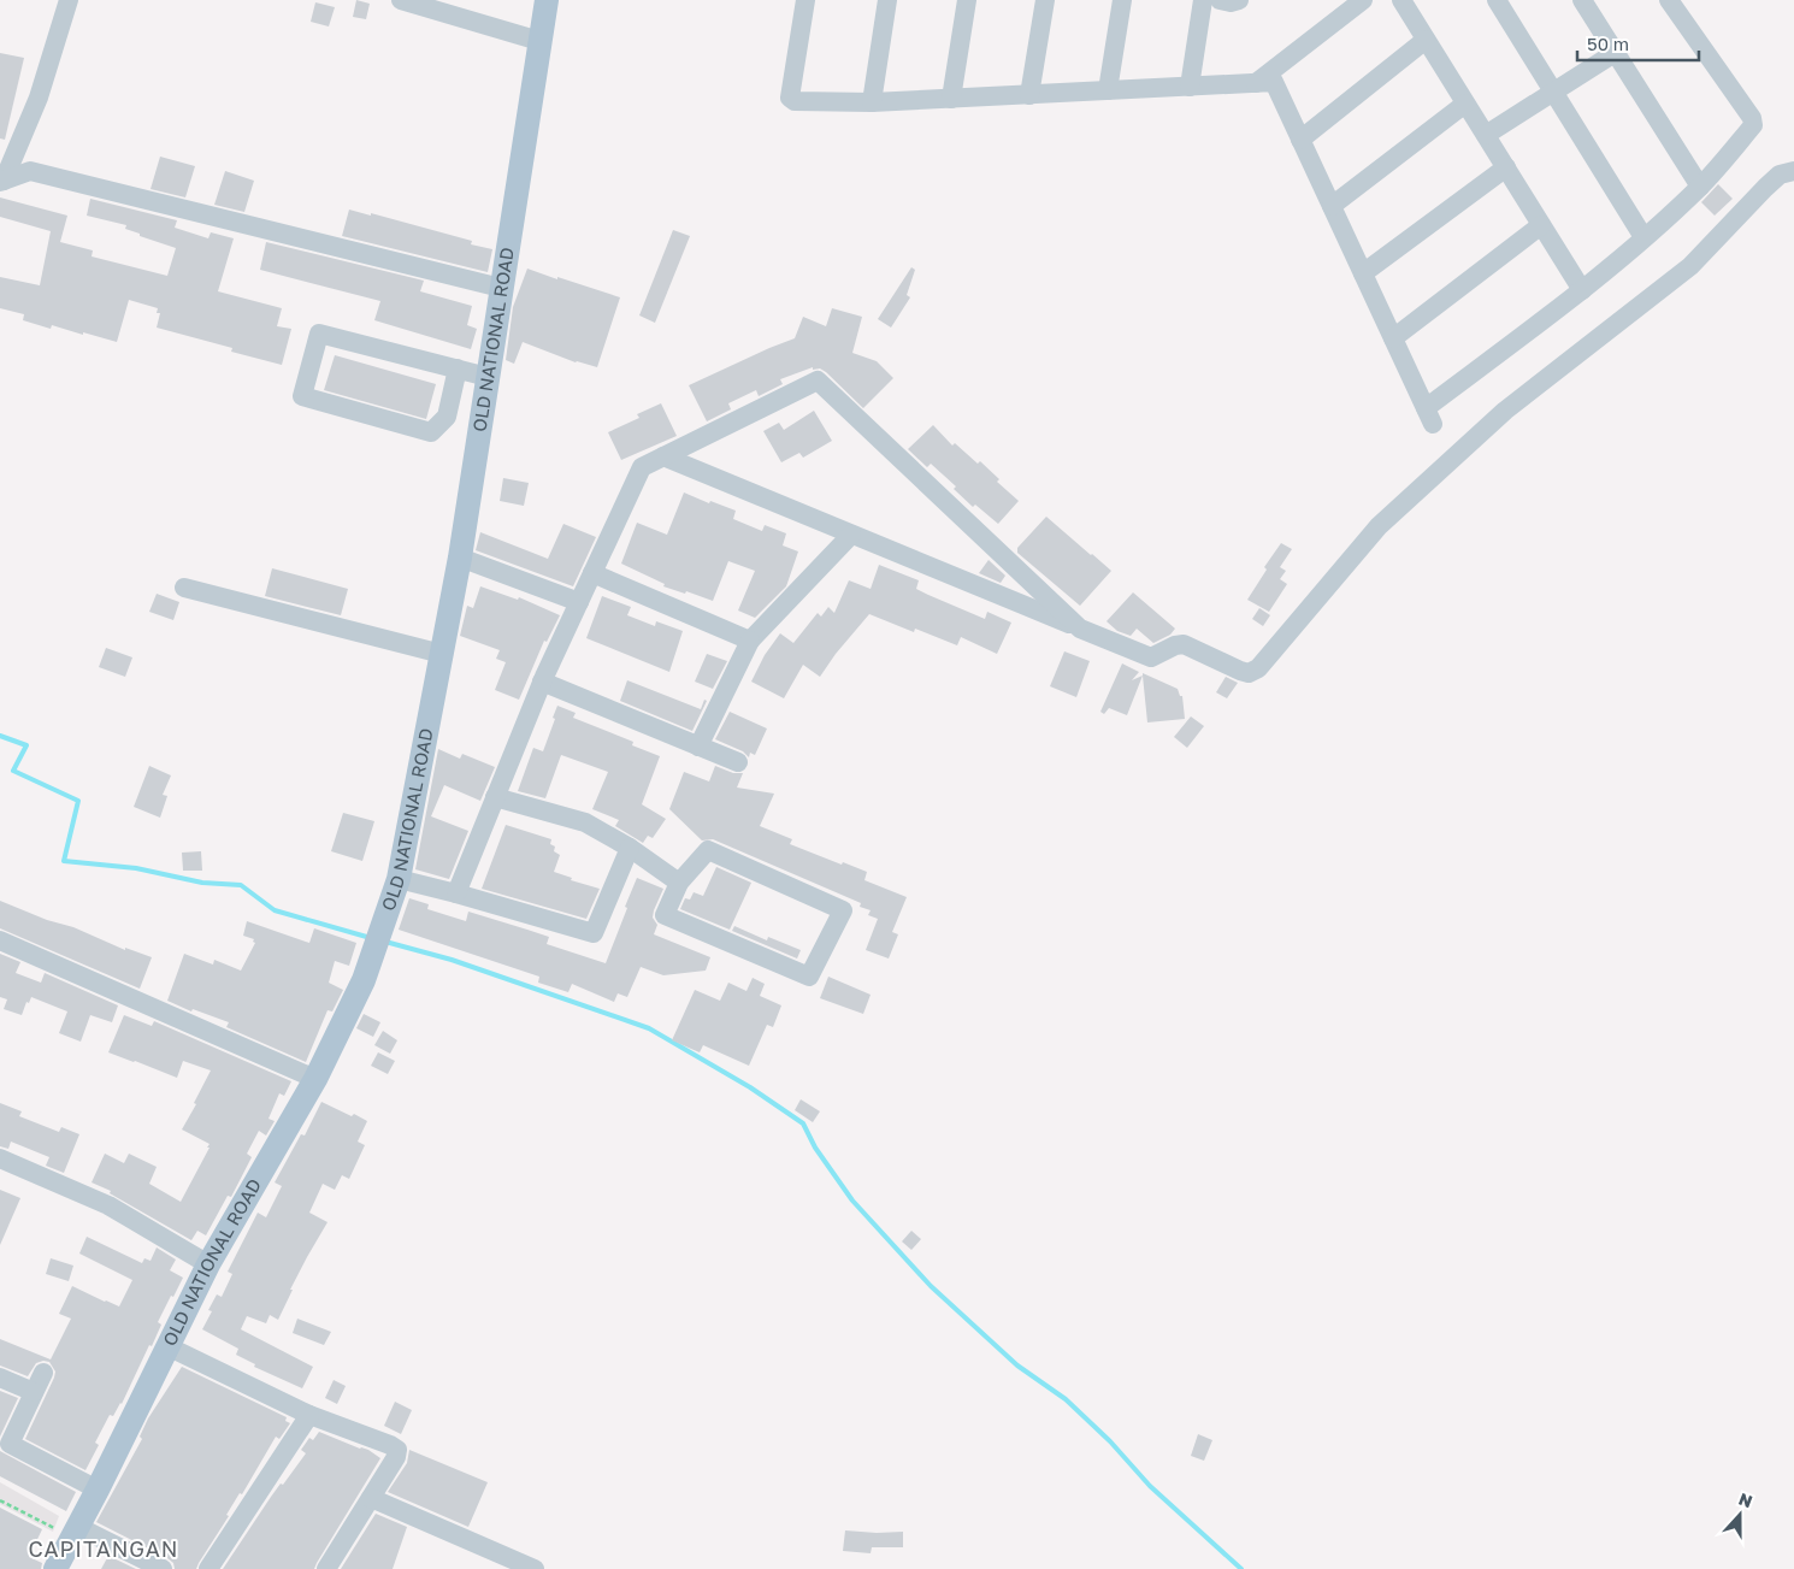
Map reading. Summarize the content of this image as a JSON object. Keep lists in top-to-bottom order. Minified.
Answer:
{"streets":{"main road":["OLD NATIONAL ROAD"]},"districts":["CAPITANGAN"],"scale_bar":"50 m","north":"top"}
